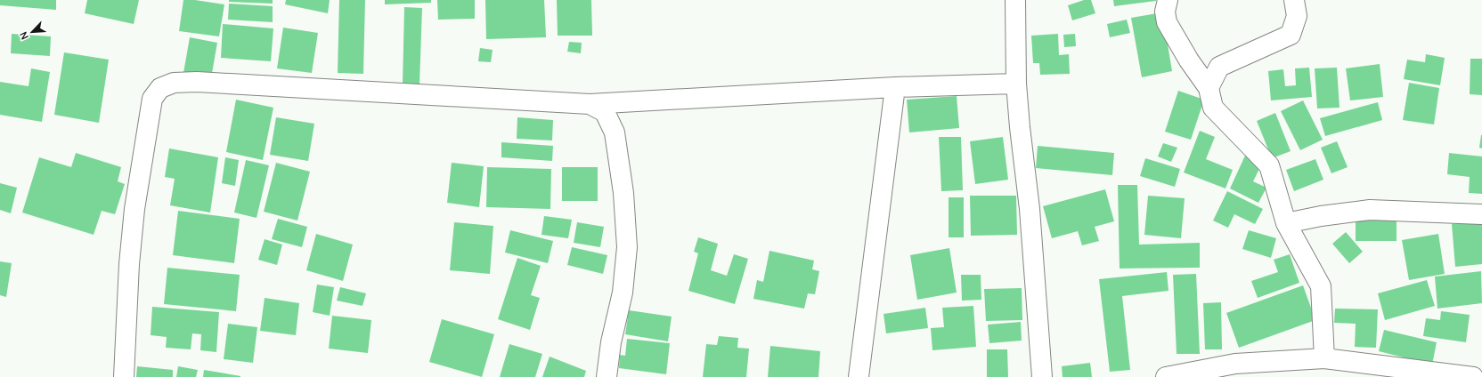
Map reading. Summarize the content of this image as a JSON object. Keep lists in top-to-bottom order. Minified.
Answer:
{"north":"bottom left"}
